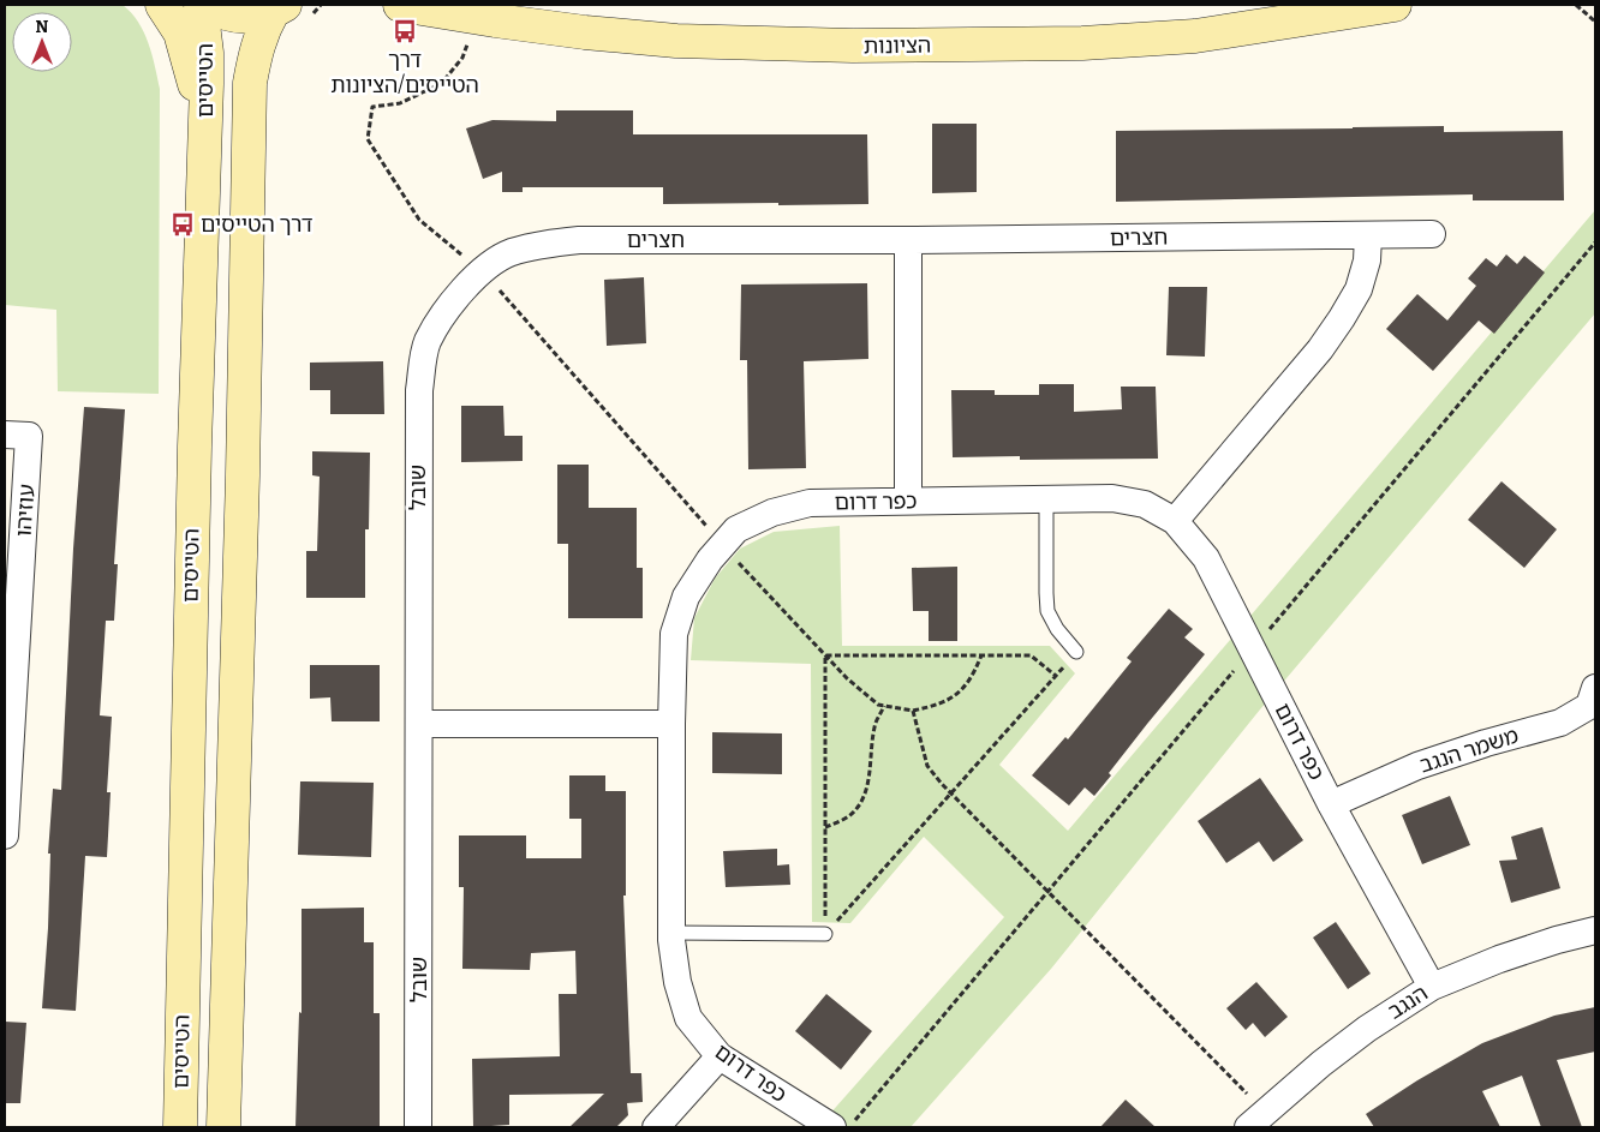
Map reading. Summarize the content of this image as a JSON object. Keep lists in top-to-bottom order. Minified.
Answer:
{"streets":{"main road":["הציונות","הטייסים"],"street":["חצרים","שובל","כפר דרום","עוזיהו","משמר הנגב","הנגב"]},"crossings":[["חצרים","שובל"],["כפר דרום","משמר הנגב"],["כפר דרום","הנגב"]],"places":{"bus stop":["דרך הטייסים/הציונות","דרך הטייסים"]},"north":"top"}
